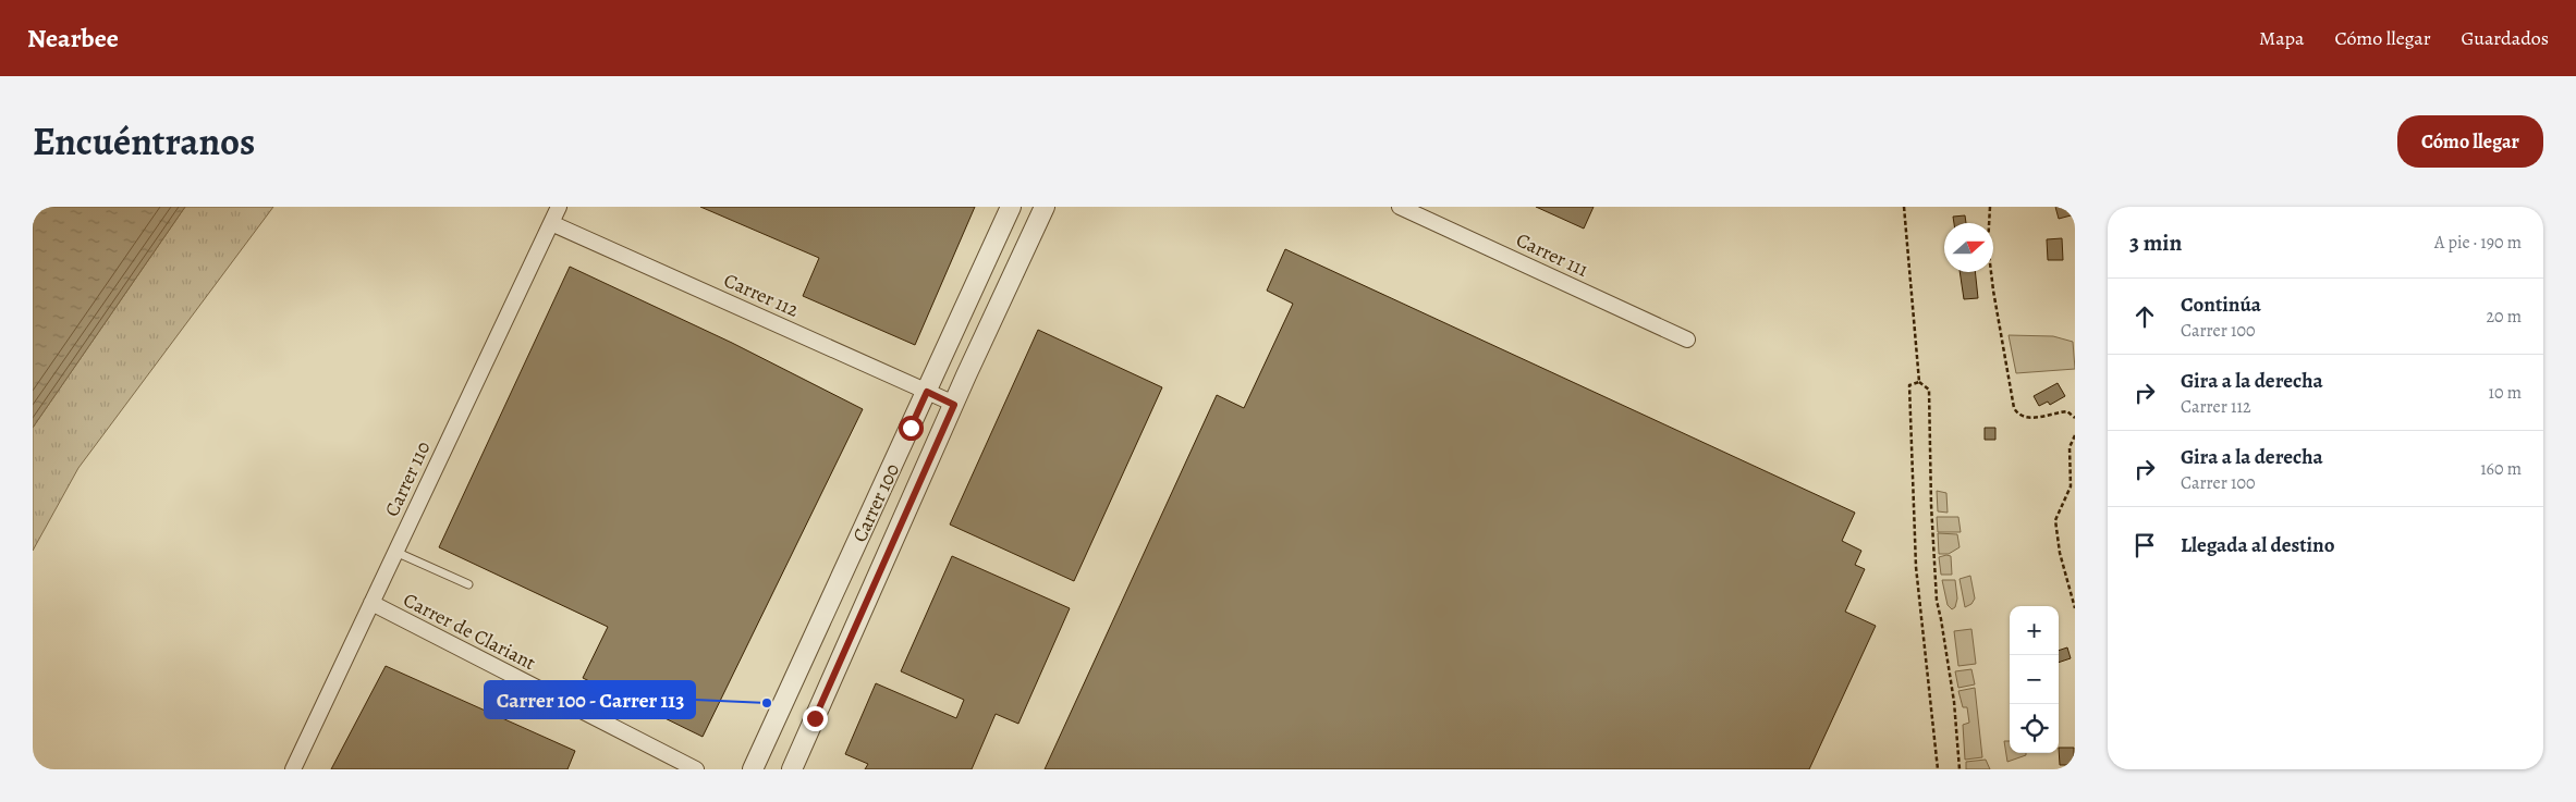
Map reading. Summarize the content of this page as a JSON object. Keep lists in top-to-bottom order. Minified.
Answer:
{"streets":{"street":["Carrer 111","Carrer 112","Carrer 110","Carrer 100","Carrer de Clariant"]},"crossings":[["Carrer 112","Carrer 110"],["Carrer 112","Carrer 100"],["Carrer 110","Carrer de Clariant"]],"places":["Carrer 100 - Carrer 113"],"north":"right","page":{"header":"Nearbee","nav":["Mapa","Cómo llegar","Guardados"],"title":"Encuéntranos","buttons":"Cómo llegar","heading":["3 min","A pie · 190 m"],"list":[["Continúa","Carrer 100","20 m"],["Gira a la derecha","Carrer 112","10 m"],["Gira a la derecha","Carrer 100","160 m"],"Llegada al destino"],"map_buttons":["+","−"]}}
